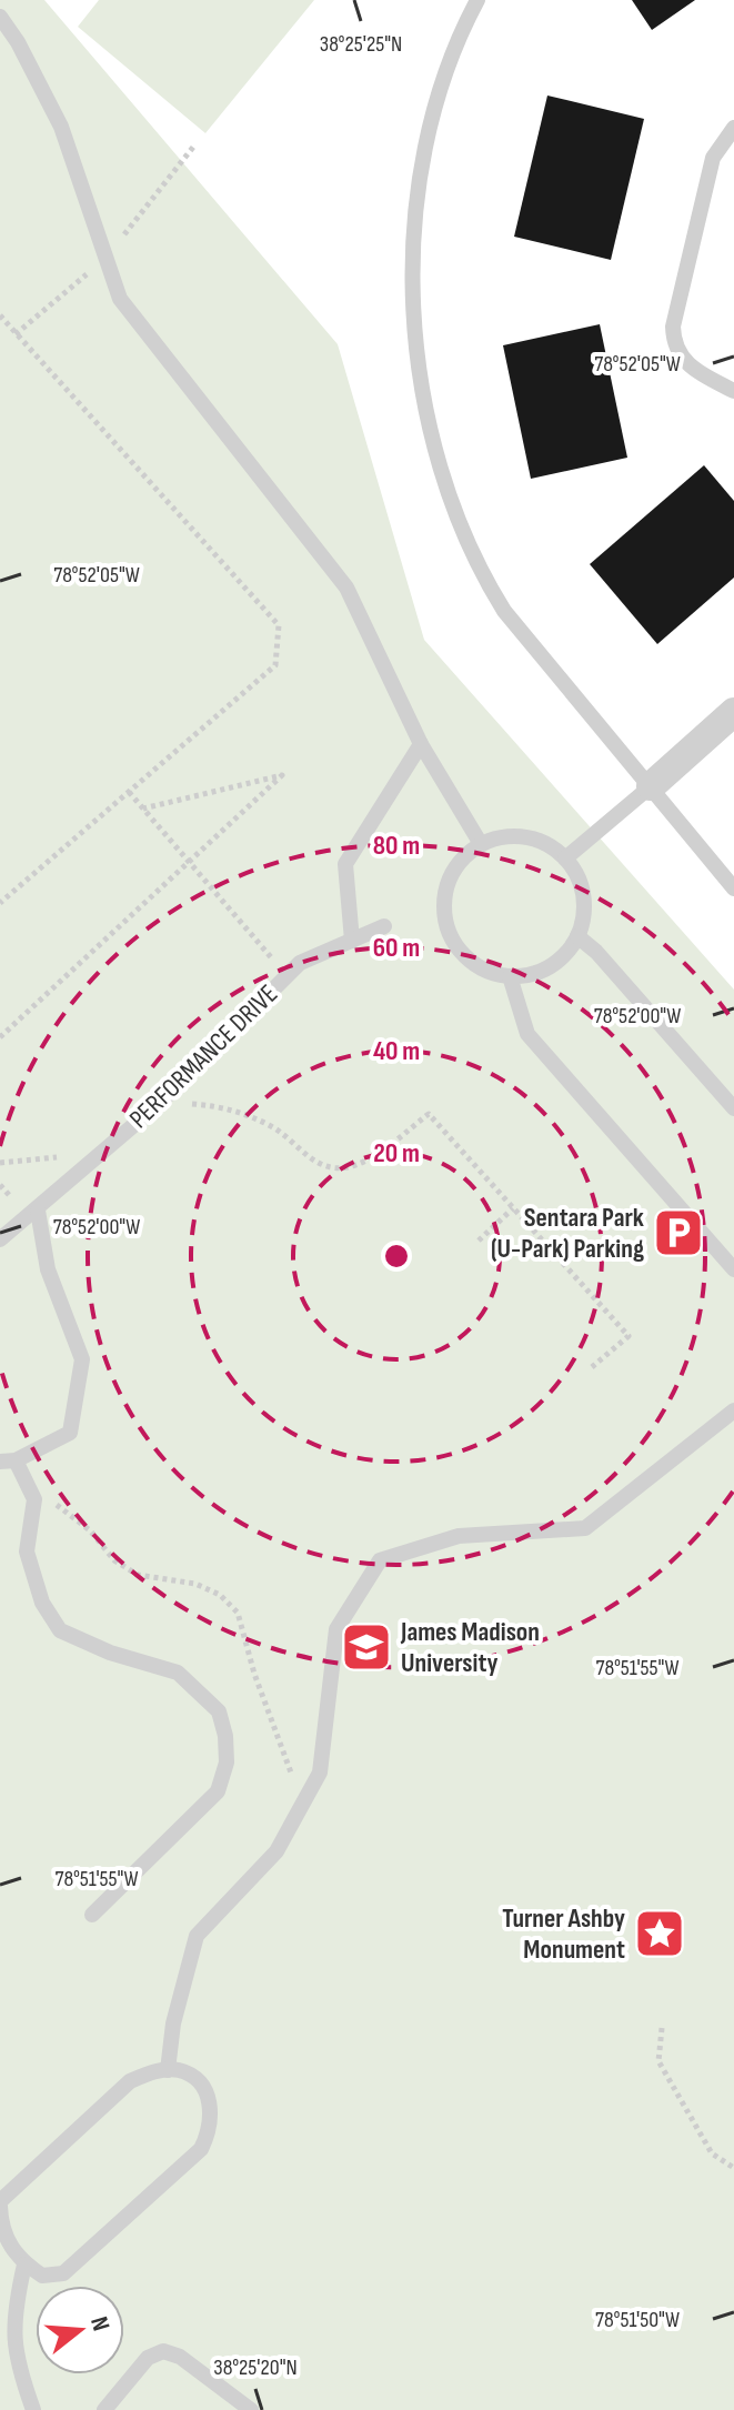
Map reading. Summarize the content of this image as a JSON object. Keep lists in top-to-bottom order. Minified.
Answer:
{"streets":{"lane":["PERFORMANCE DRIVE"]},"places":{"parking":["Sentara Park (U-Park) Parking"],"school or university":["James Madison University"],"place":["Turner Ashby Monument"]},"north":"right","coordinates":["38°25'25\"N","78°52'05\"W","78°52'00\"W","78°51'55\"W","78°51'50\"W","38°25'20\"N"],"rings":["80 m","60 m","40 m","20 m"]}
